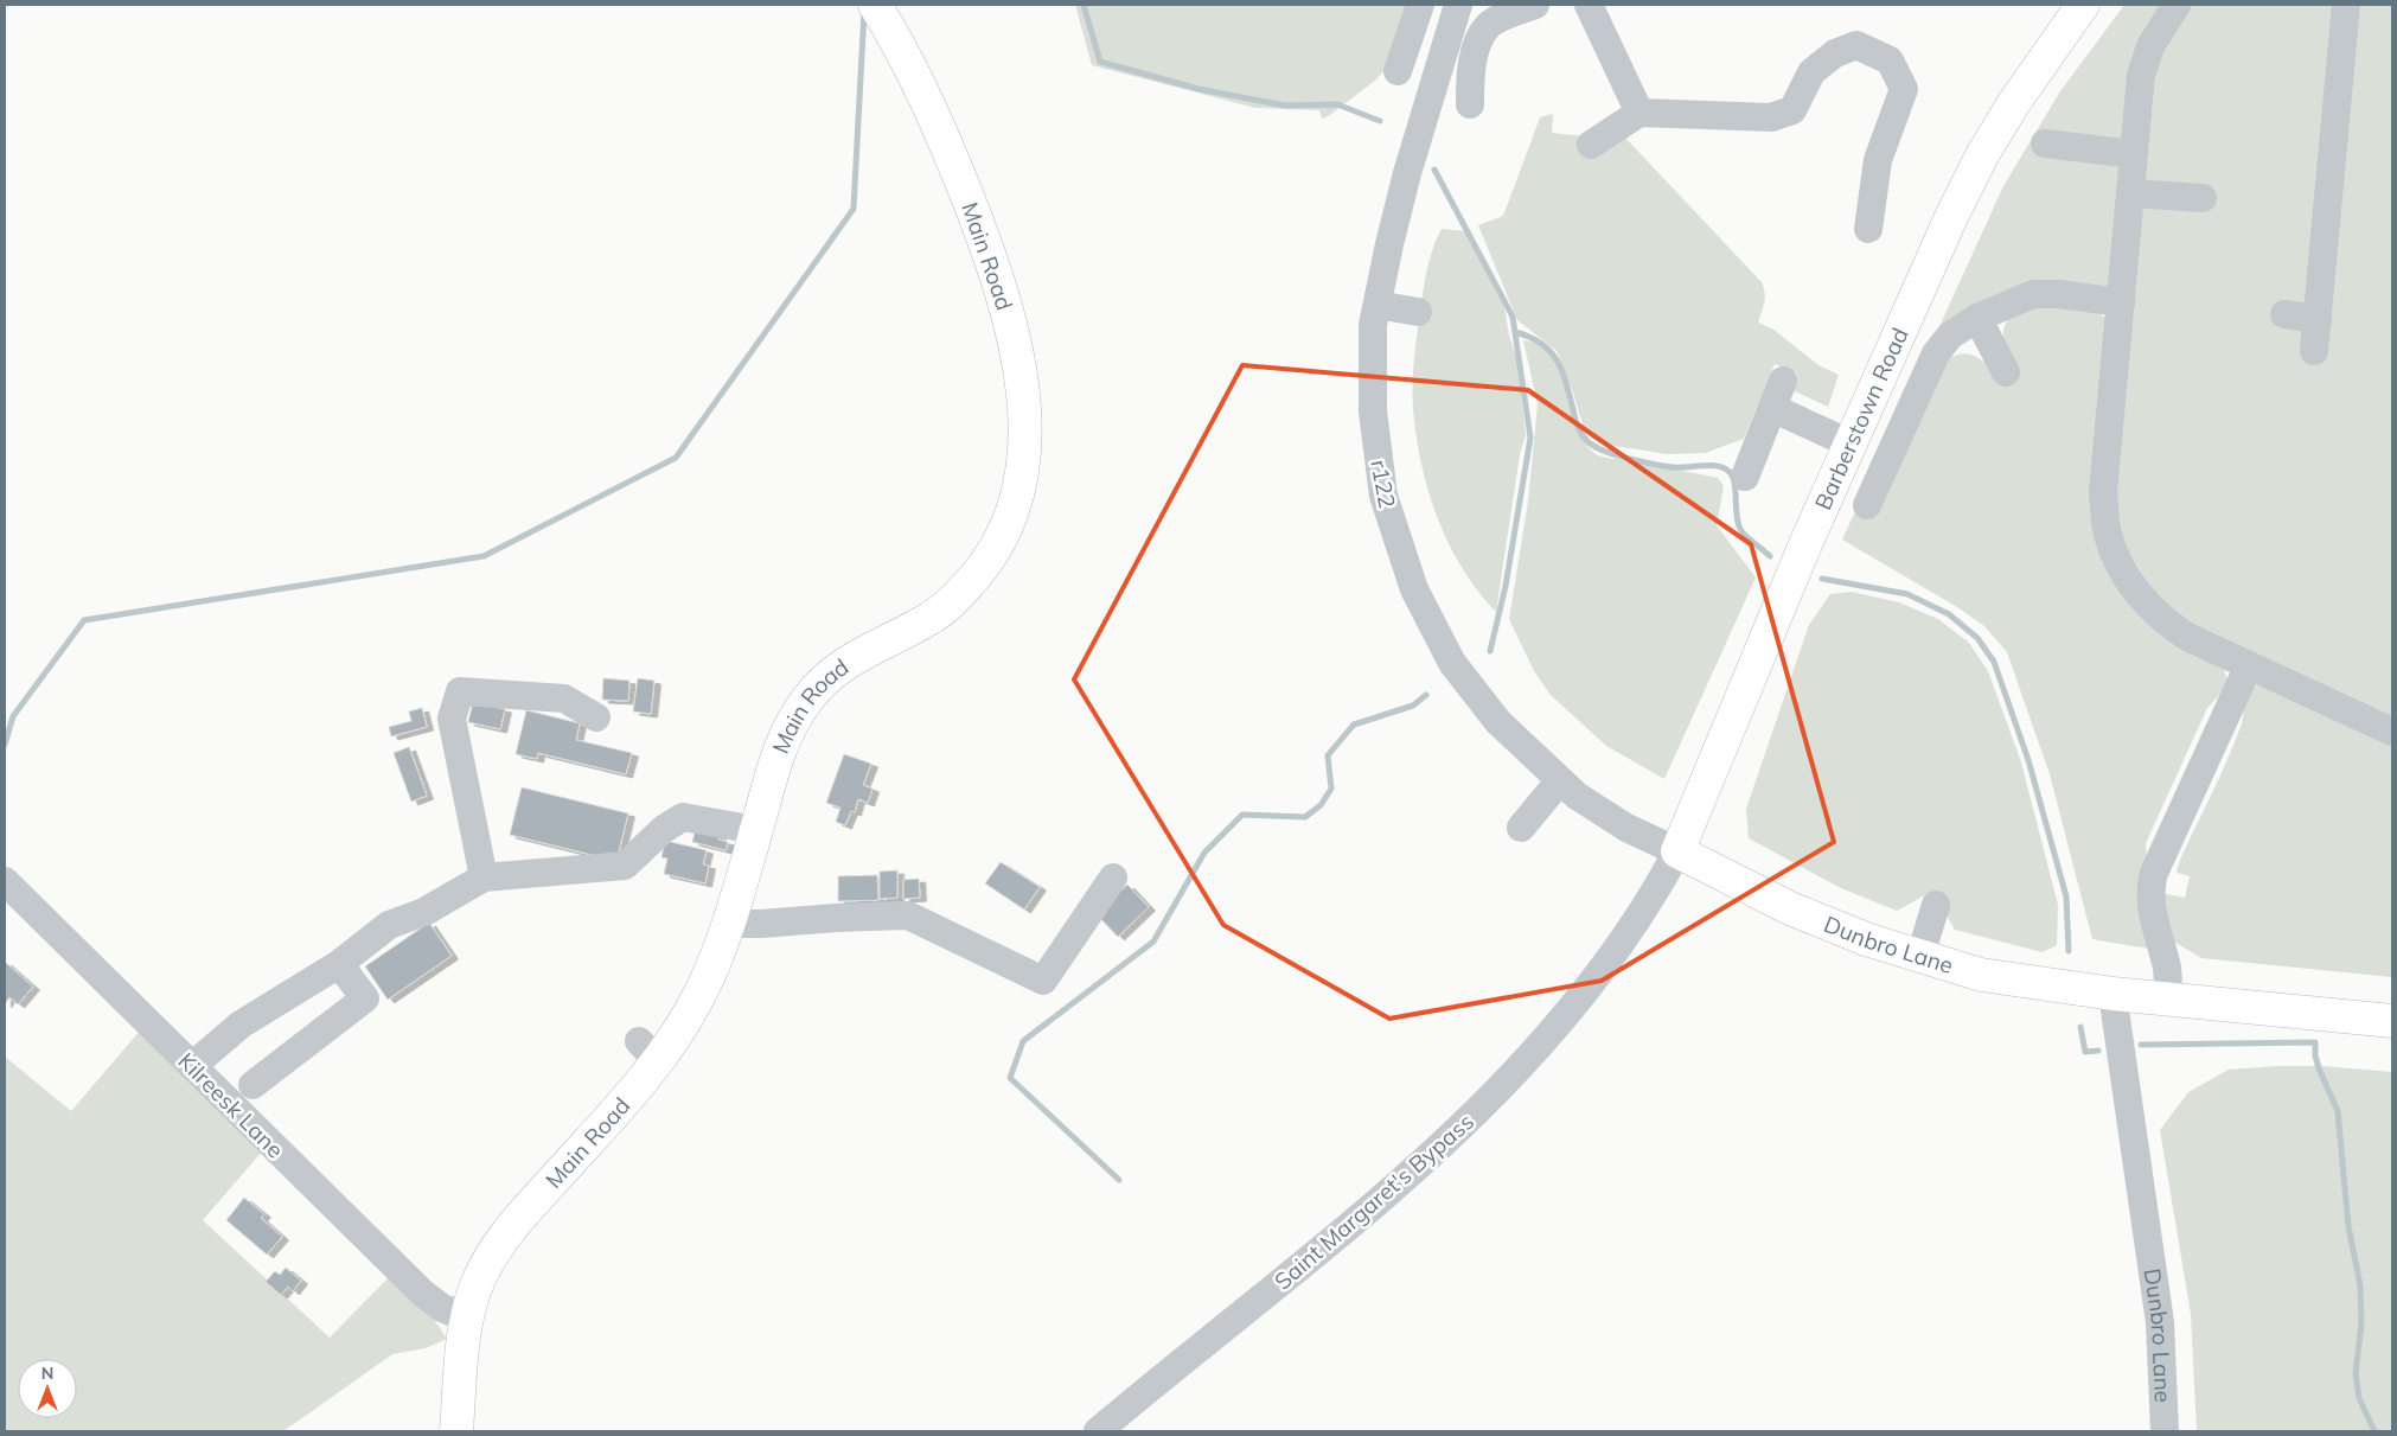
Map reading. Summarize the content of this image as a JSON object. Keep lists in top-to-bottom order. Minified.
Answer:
{"streets":{"main road":["Main Road","Barberstown Road","Dunbro Lane"],"street":["r122","Kilreesk Lane","Saint Margaret's Bypass"]},"crossings":[["Main Road","Kilreesk Lane"],["Barberstown Road","r122"],["Barberstown Road","Dunbro Lane"],["Barberstown Road","Saint Margaret's Bypass"],["r122","Dunbro Lane"],["r122","Saint Margaret's Bypass"],["Dunbro Lane","Saint Margaret's Bypass"]],"north":"top"}
